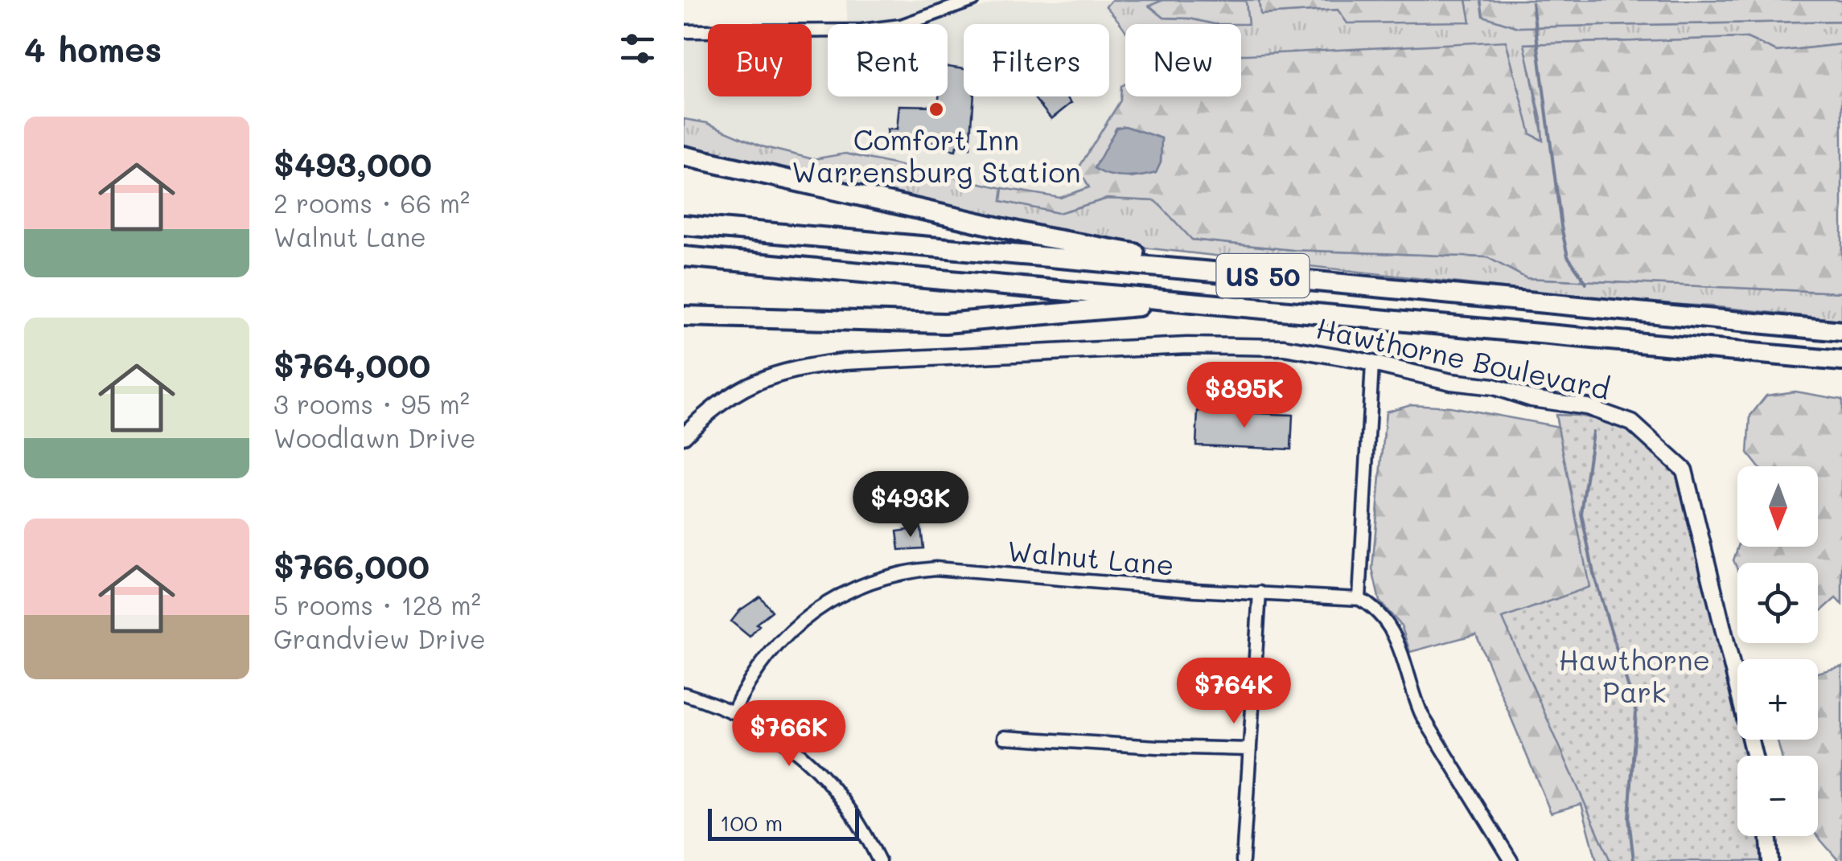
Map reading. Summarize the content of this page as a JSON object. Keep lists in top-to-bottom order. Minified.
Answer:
{"streets":{"highway":["US 50"],"street":["Hawthorne Boulevard","Walnut Lane"]},"parks":["Hawthorne Park"],"places":["Comfort Inn Warrensburg Station"],"scale_bar":"100 m","north":"bottom","page":{"heading":"4 homes","chip":["Buy","Rent","Filters","New"],"list":[{"name":"$493,000","note":"2 rooms · 66 m² · Walnut Lane"},{"name":"$764,000","note":"3 rooms · 95 m² · Woodlawn Drive"},{"name":"$766,000","note":"5 rooms · 128 m² · Grandview Drive"}],"price":["$895K","$493K","$764K","$766K"],"map_buttons":["+","−"],"scale":"100 m"}}
